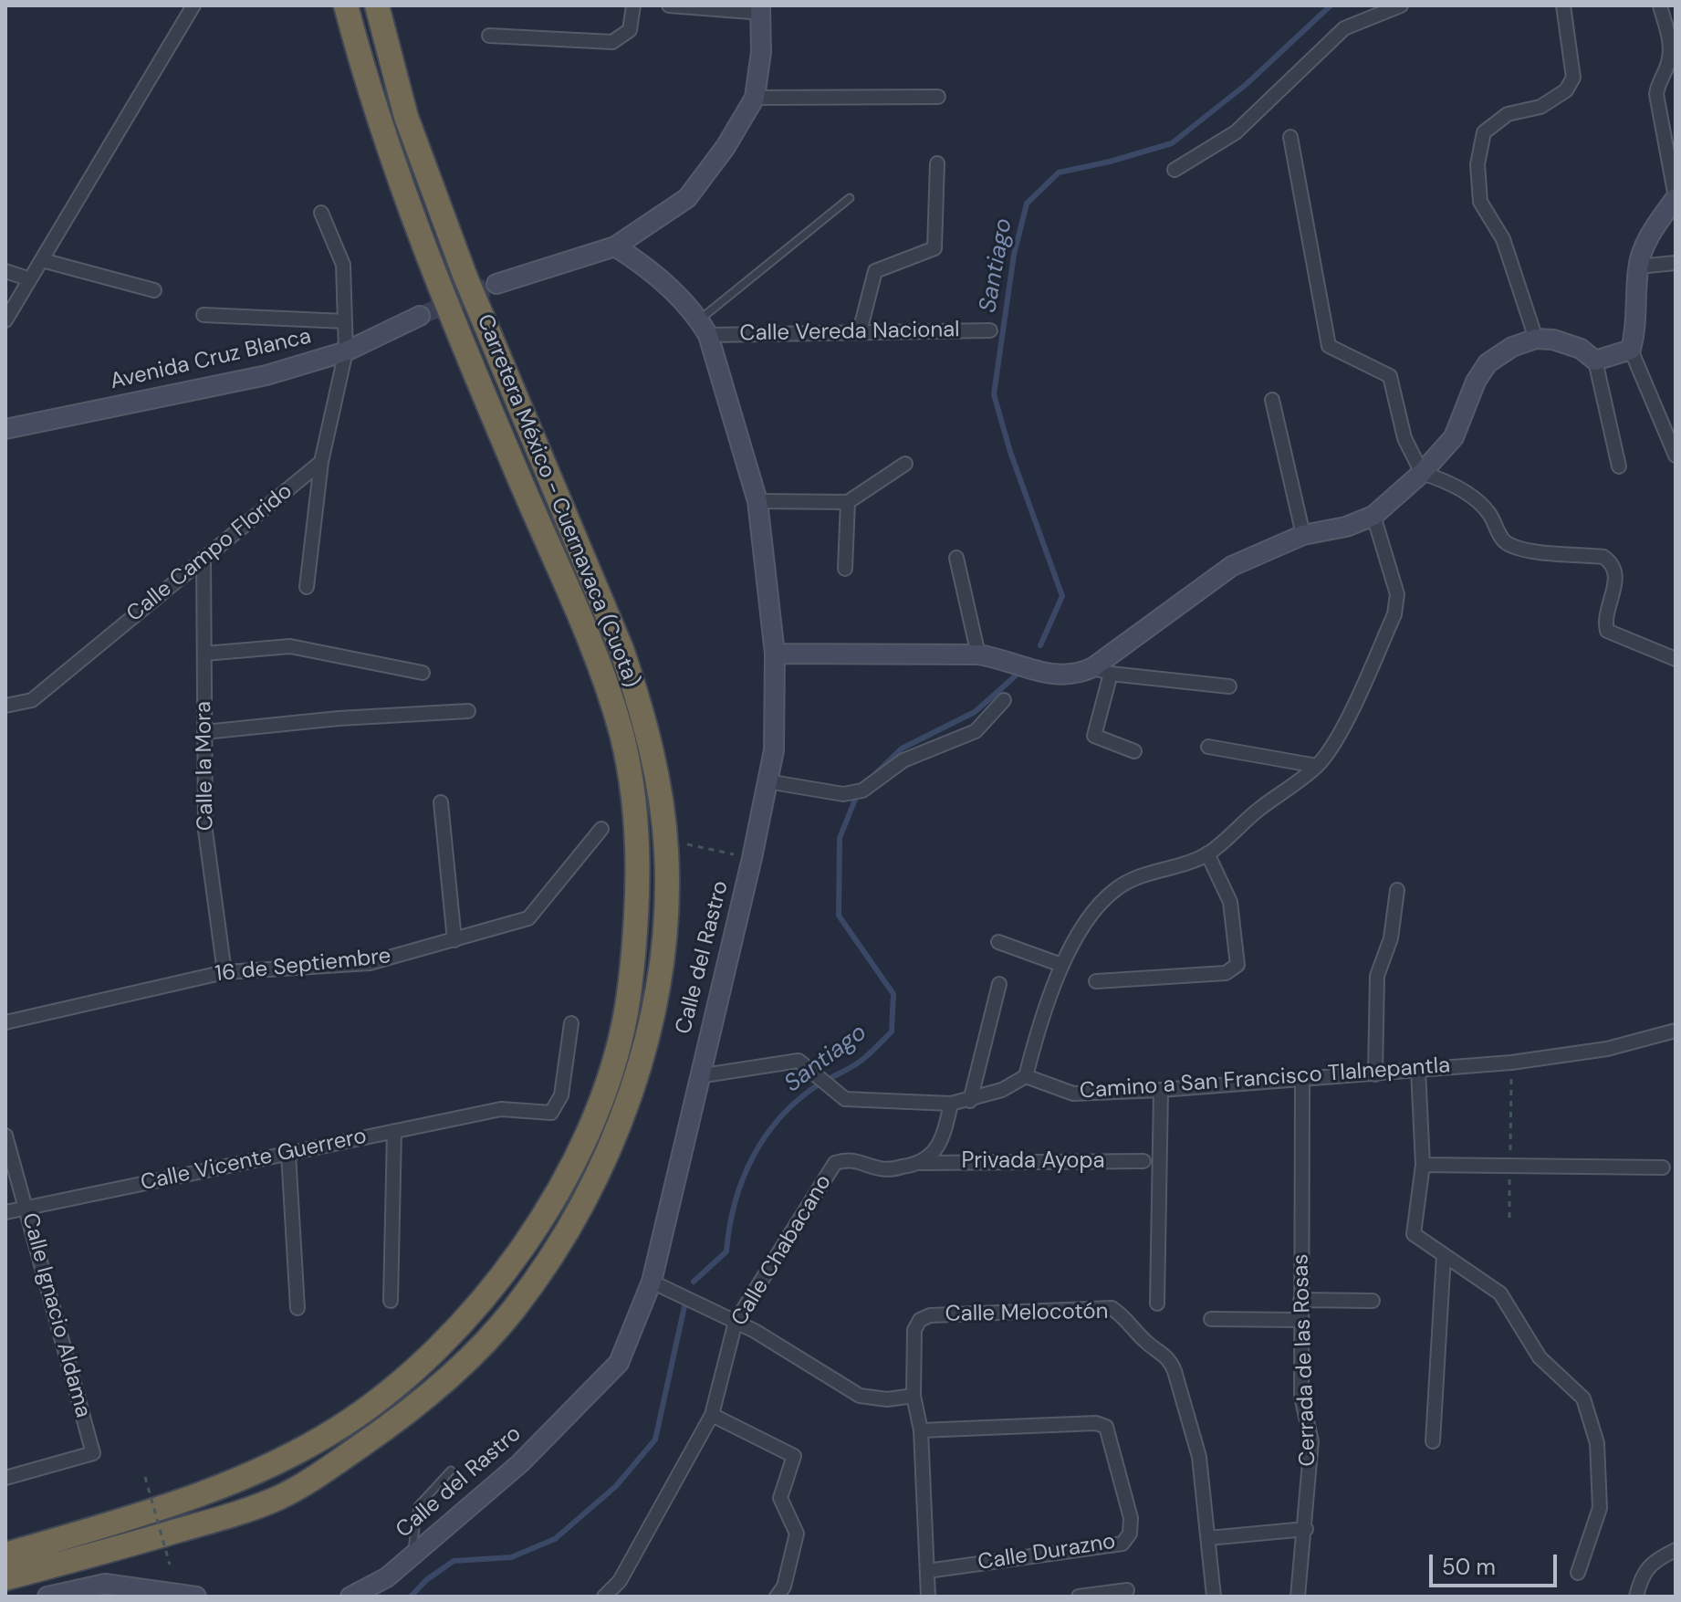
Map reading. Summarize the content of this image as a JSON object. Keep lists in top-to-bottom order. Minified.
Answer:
{"streets":{"highway":["Carretera México - Cuernavaca (Cuota)"],"main road":["Avenida Cruz Blanca","Calle del Rastro"],"street":["Calle Vereda Nacional","Calle Campo Florido","Calle la Mora","16 de Septiembre","Camino a San Francisco Tlalnepantla","Calle Vicente Guerrero","Privada Ayopa","Calle Chabacano","Calle Melocotón","Calle Ignacio Aldama","Cerrada de las Rosas","Calle Durazno"]},"crossings":[["Calle Vereda Nacional","Calle del Rastro"],["Calle Campo Florido","Calle la Mora"],["Calle la Mora","16 de Septiembre"],["Camino a San Francisco Tlalnepantla","Cerrada de las Rosas"],["Calle Vicente Guerrero","Calle Ignacio Aldama"],["Privada Ayopa","Calle Chabacano"],["Calle Melocotón","Calle Durazno"]],"water":["Santiago"],"scale_bar":"50 m"}
